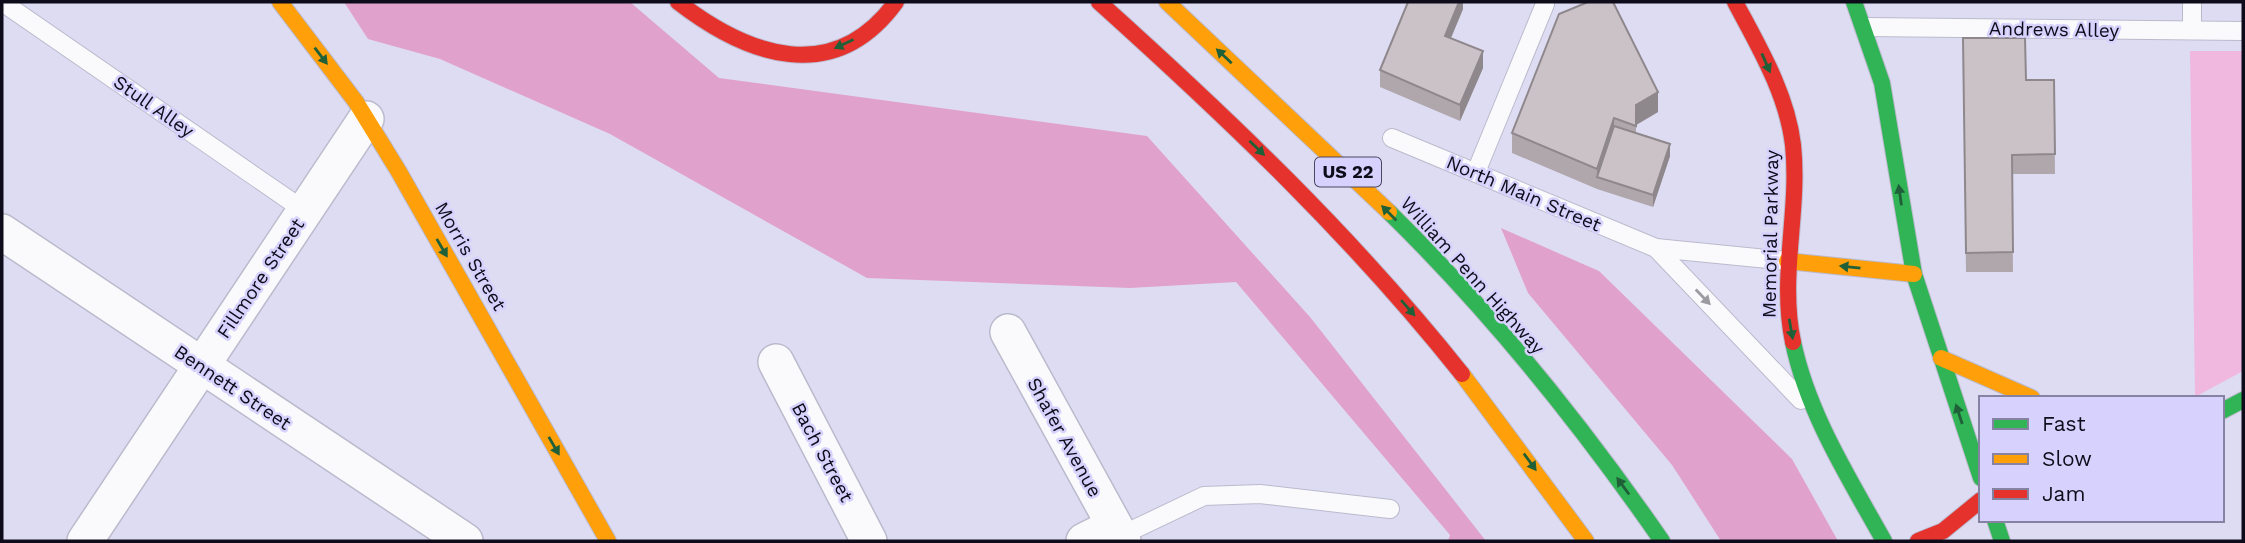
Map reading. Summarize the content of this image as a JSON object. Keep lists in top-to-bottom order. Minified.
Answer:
{"streets":{"main road":["US 22","Memorial Parkway","Morris Street","William Penn Highway"],"street":["Fillmore Street","Bennett Street","Shafer Avenue","Bach Street"],"lane":["Andrews Alley","Stull Alley","North Main Street"]},"crossings":[["Stull Alley","Fillmore Street"],["Morris Street","Fillmore Street"],["Fillmore Street","Bennett Street"]],"one_way":["Morris Street"],"legend":["Fast","Slow","Jam"]}
